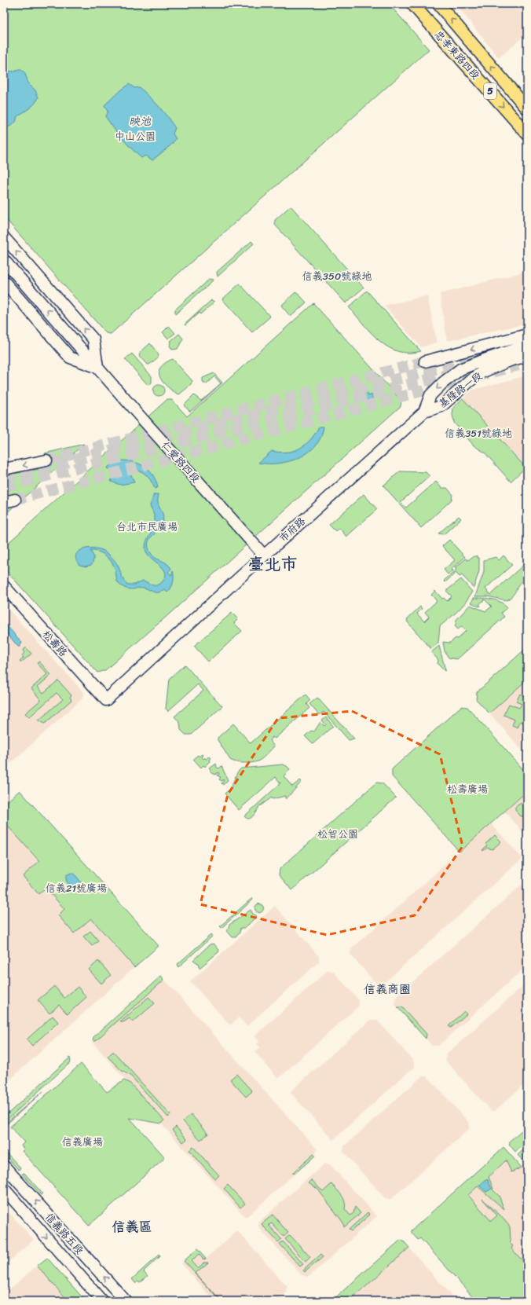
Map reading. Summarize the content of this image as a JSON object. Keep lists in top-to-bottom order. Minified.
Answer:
{"streets":{"main road":["忠孝東路四段","5","基隆路一段","仁愛路四段","市府路","松壽路","信義路五段"]},"crossings":[["基隆路一段","市府路"],["仁愛路四段","市府路"],["市府路","松壽路"]],"districts":["臺北市","信義商圈","信義區"],"water":["映池"],"parks":["中山公園","信義350號綠地","信義351號綠地","台北市民廣場","松壽廣場","松智公園","信義21號廣場","信義廣場"]}
